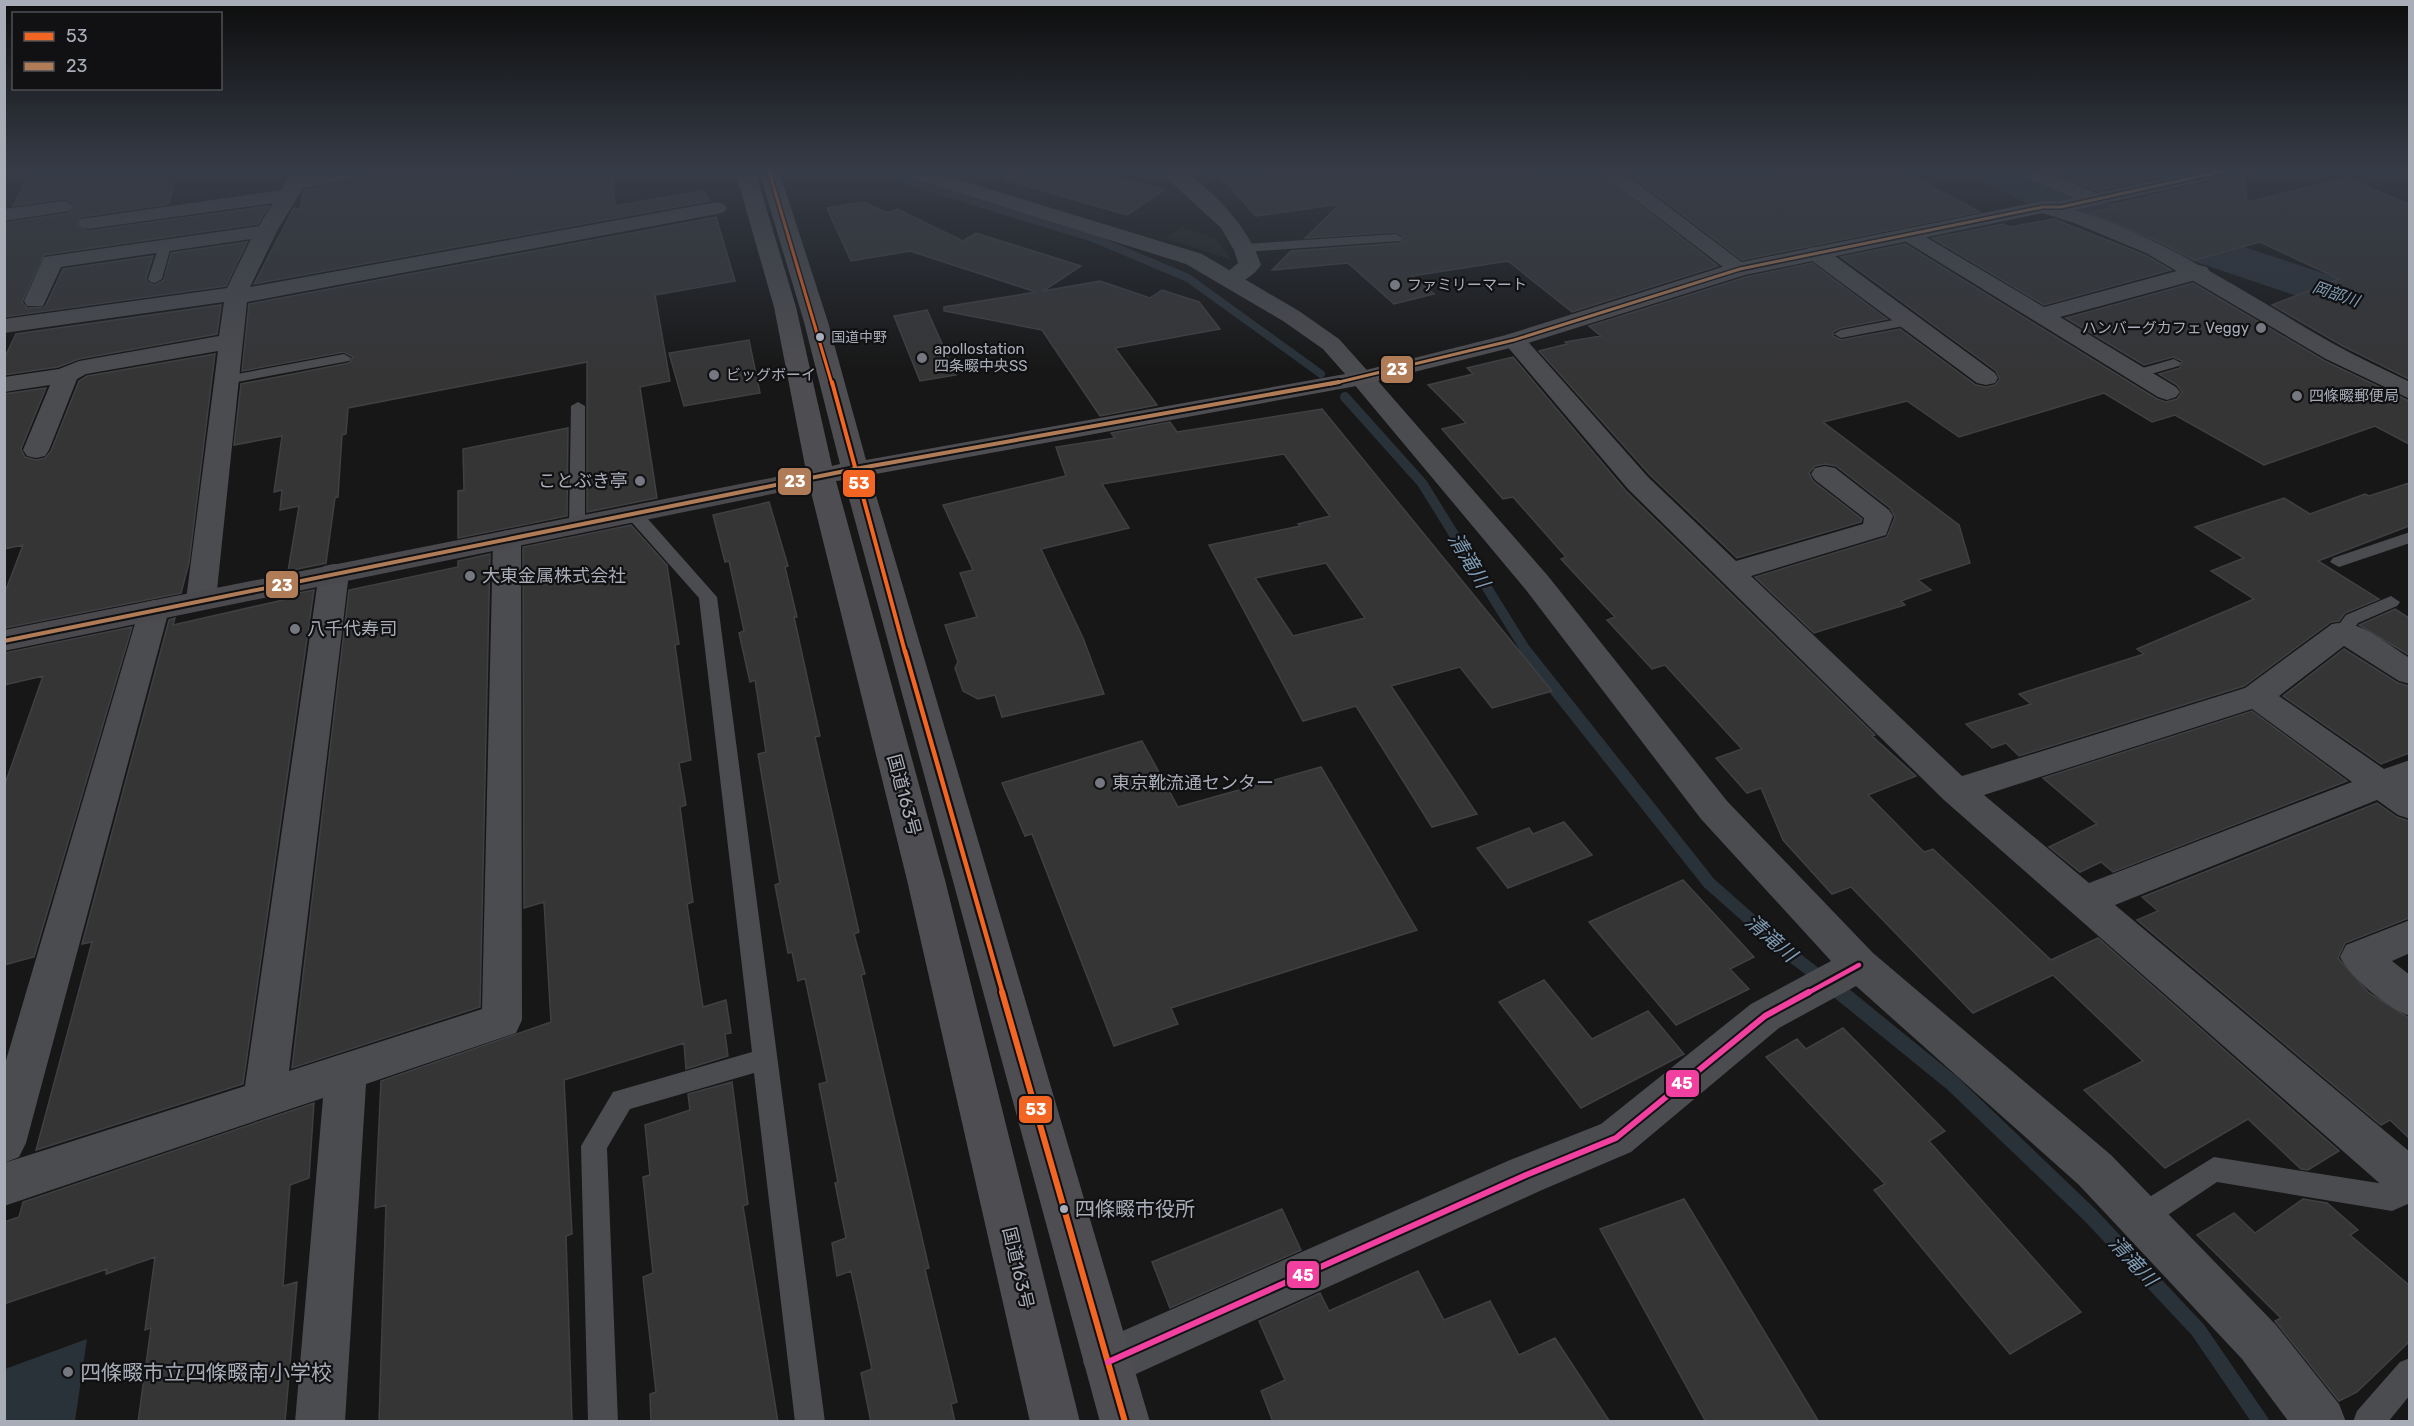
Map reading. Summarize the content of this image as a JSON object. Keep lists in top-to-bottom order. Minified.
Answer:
{"streets":{"highway":["国道163号"]},"water":["岡部川","清滝川"],"places":["ファミリーマート","ハンバーグカフェ Veggy","国道中野","apollostation 四条畷中央SS","ビッグボーイ","四條畷郵便局","ことぶき亭","大東金属株式会社","八千代寿司","東京靴流通センター","四條畷市役所","四條畷市立四條畷南小学校"],"lines":["transit line 53","transit line 23","transit line 45"],"legend":["53","23"]}
